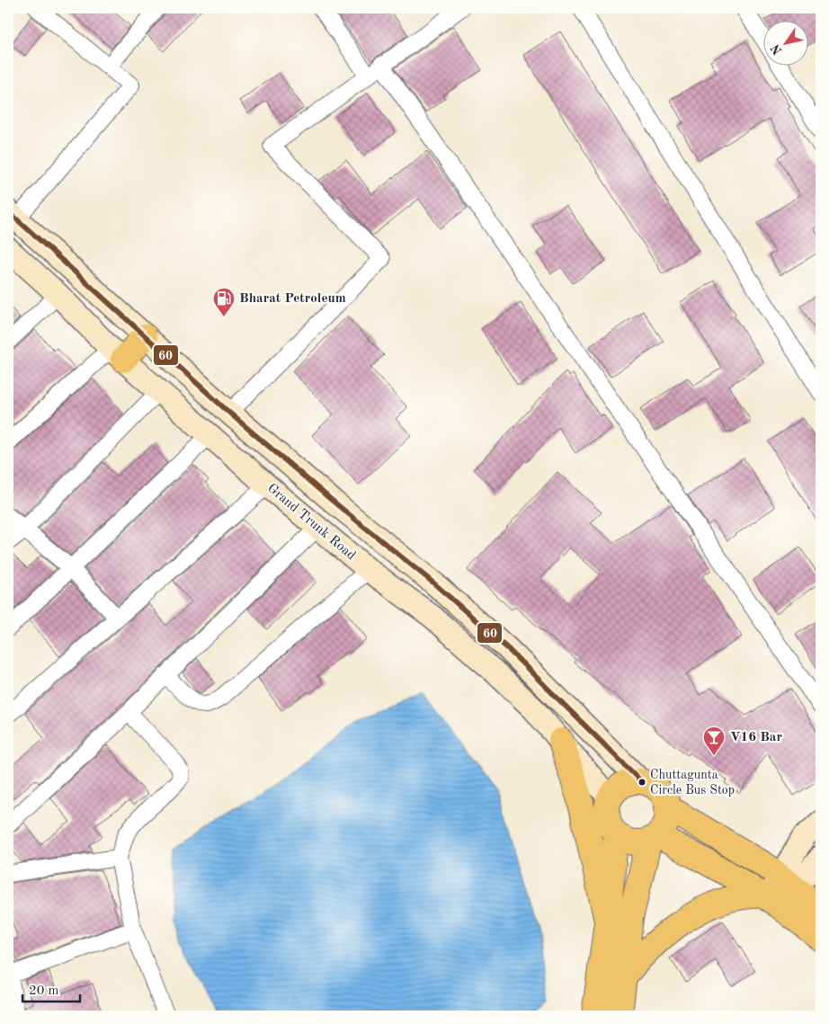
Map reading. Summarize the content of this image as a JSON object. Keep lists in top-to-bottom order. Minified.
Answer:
{"streets":{"main road":["Grand Trunk Road"]},"places":{"fuel station":["Bharat Petroleum"],"bar":["V16 Bar"],"other":["Chuttagunta Circle Bus Stop"]},"lines":["transit line 60"],"scale_bar":"20 m","north":"bottom left"}
